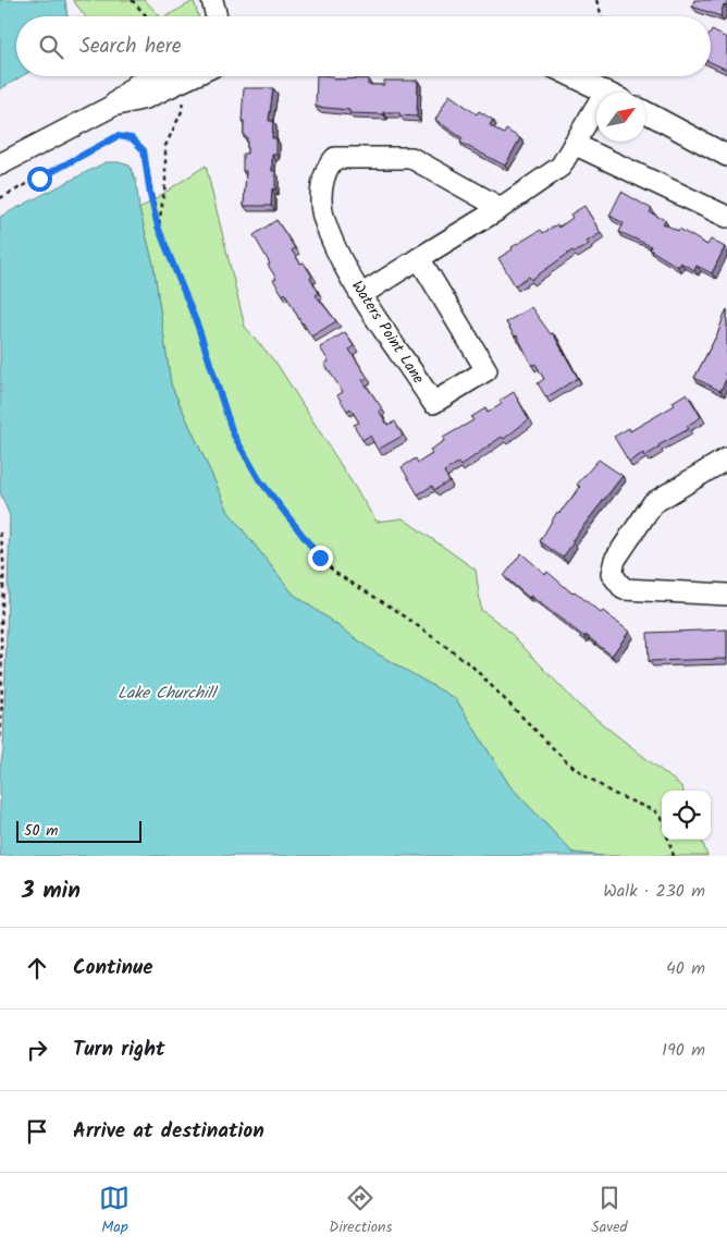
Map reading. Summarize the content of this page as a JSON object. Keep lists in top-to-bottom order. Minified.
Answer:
{"streets":{"street":["Waters Point Lane"]},"water":["Lake Churchill"],"scale_bar":"50 m","north":"top right","page":{"search":"Search here","scale":"50 m","heading":["3 min","Walk · 230 m"],"list":[["Continue","40 m"],["Turn right","190 m"],"Arrive at destination"],"nav":["Map","Directions","Saved"]}}
